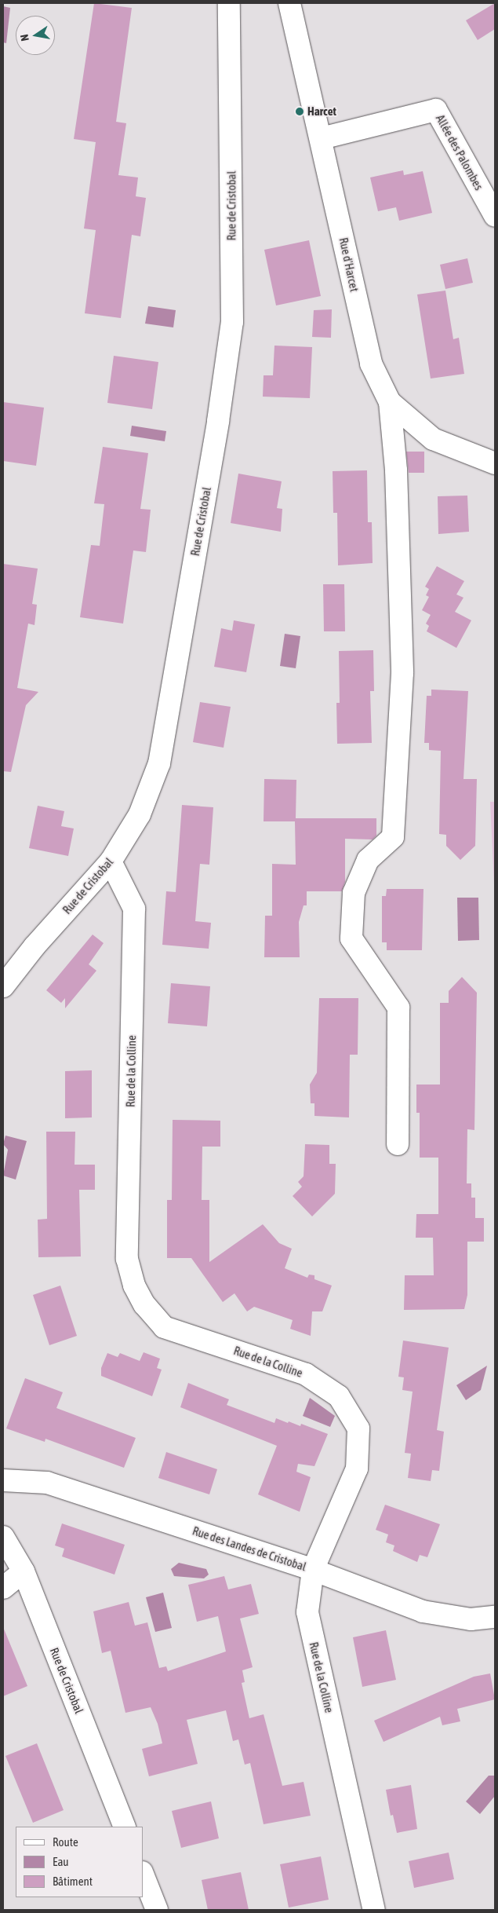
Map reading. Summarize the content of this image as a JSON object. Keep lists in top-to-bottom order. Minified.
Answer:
{"streets":{"street":["Allée des Palombes","Rue de Cristobal","Rue d'Harcet","Rue de la Colline","Rue des Landes de Cristobal"]},"crossings":[["Allée des Palombes","Rue d'Harcet"],["Rue de Cristobal","Rue de la Colline"],["Rue de la Colline","Rue des Landes de Cristobal"]],"places":["Harcet"],"legend":["Route","Eau","Bâtiment"],"north":"left"}
